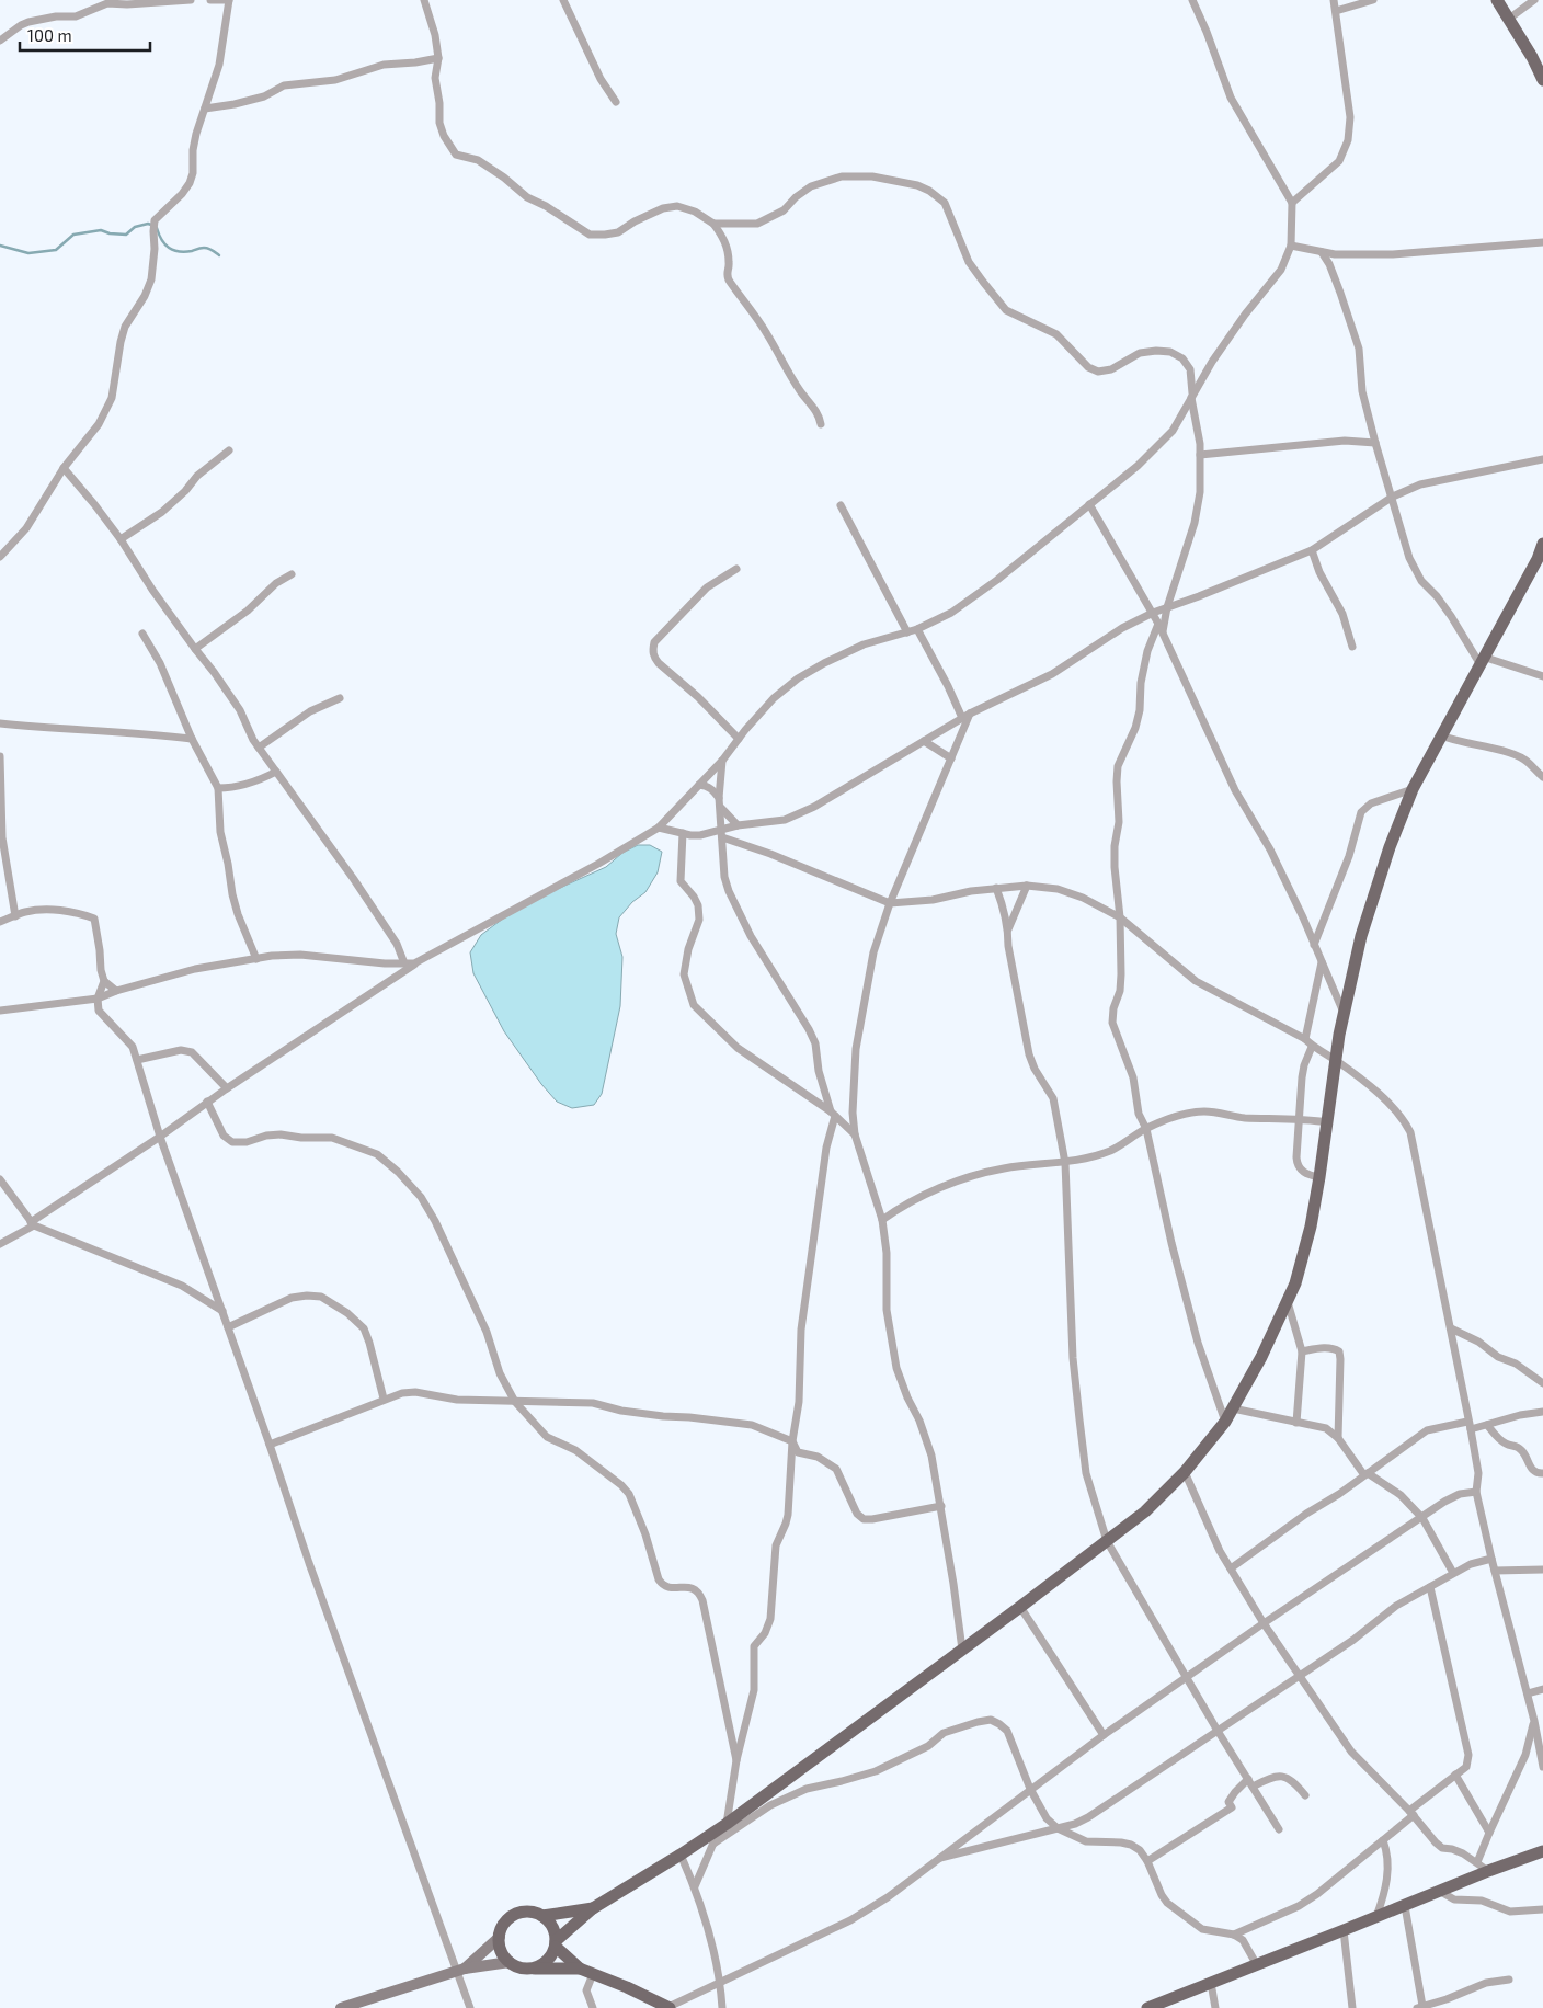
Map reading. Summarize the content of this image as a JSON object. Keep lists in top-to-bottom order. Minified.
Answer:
{"scale_bar":"100 m"}
